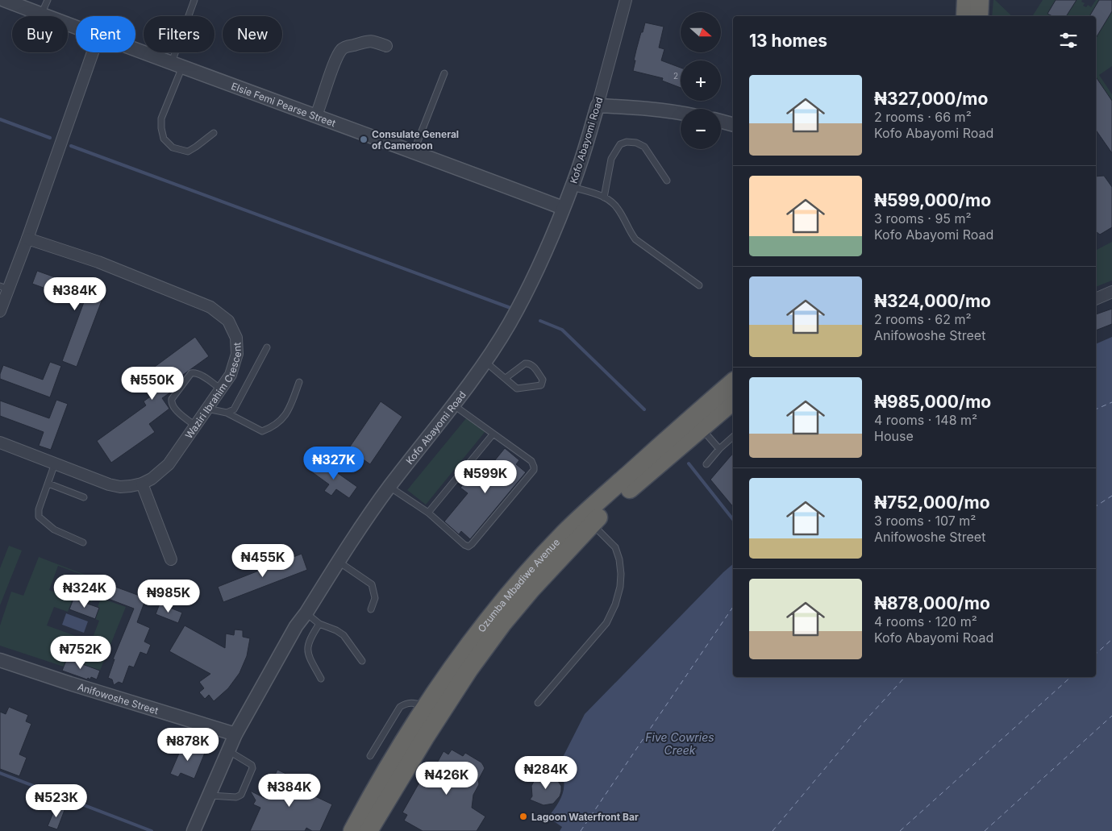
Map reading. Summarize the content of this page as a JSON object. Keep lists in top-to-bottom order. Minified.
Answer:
{"streets":{"highway":["Ozumba Mbadiwe Avenue"],"street":["Elsie Femi Pearse Street","Kofo Abayomi Road","Waziri Ibrahim Crescent","Anifowoshe Street"]},"crossings":[["Elsie Femi Pearse Street","Kofo Abayomi Road"],["Kofo Abayomi Road","Anifowoshe Street"]],"water":["Five Cowries Creek"],"places":["Consulate General of Cameroon","Lagoon Waterfront Bar"],"house_numbers":["2"],"north":"right","page":{"map_buttons":["+","−"],"chip":["Buy","Rent","Filters","New"],"heading":"13 homes","list":[{"name":"₦327,000/mo","note":"2 rooms · 66 m² · Kofo Abayomi Road"},{"name":"₦599,000/mo","note":"3 rooms · 95 m² · Kofo Abayomi Road"},{"name":"₦324,000/mo","note":"2 rooms · 62 m² · Anifowoshe Street"},{"name":"₦985,000/mo","note":"4 rooms · 148 m² · House"},{"name":"₦752,000/mo","note":"3 rooms · 107 m² · Anifowoshe Street"},{"name":"₦878,000/mo","note":"4 rooms · 120 m² · Kofo Abayomi Road"}],"price":["₦384K","₦550K","₦327K","₦599K","₦455K","₦324K","₦985K","₦752K","₦878K","₦284K","₦426K","₦384K","₦523K"]}}
